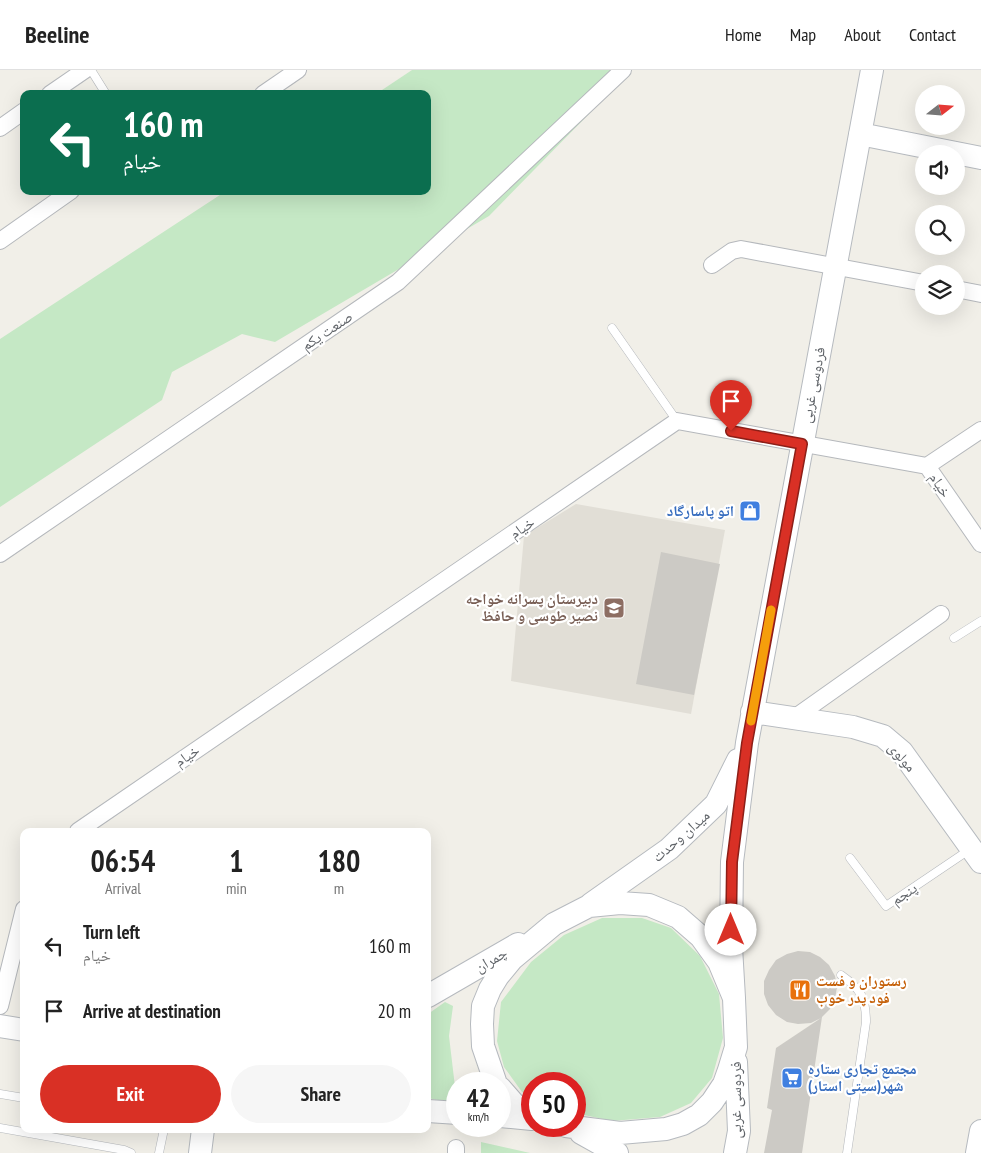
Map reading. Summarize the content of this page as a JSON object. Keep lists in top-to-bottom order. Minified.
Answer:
{"streets":{"main road":["فردوسی غربی","مولوی","میدان وحدت","چمران"],"street":["صنعت یکم","خیام"],"lane":["پنجم"]},"crossings":[["فردوسی غربی","خیام"],["فردوسی غربی","مولوی"],["فردوسی غربی","میدان وحدت"],["مولوی","پنجم"],["میدان وحدت","چمران"]],"places":{"shop":["اتو پاسارگاد"],"school or university":["دبیرستان پسرانه خواجه نصیر طوسی و حافظ"],"restaurant":["رستوران و فست فود پدر خوب"],"supermarket":["مجتمع تجاری ستاره شهر(سیتی استار)"]},"north":"right","page":{"header":"Beeline","nav":["Home","Map","About","Contact"],"turn":["160 m","خیام"],"eta":["06:54","Arrival","1","min","180","m"],"list":[{"name":"Turn left","note":"خیام","value":"160 m"},{"name":"Arrive at destination","value":"20 m"}],"buttons":["Exit","Share"],"speed":"42 km/h","limit":"50"}}
